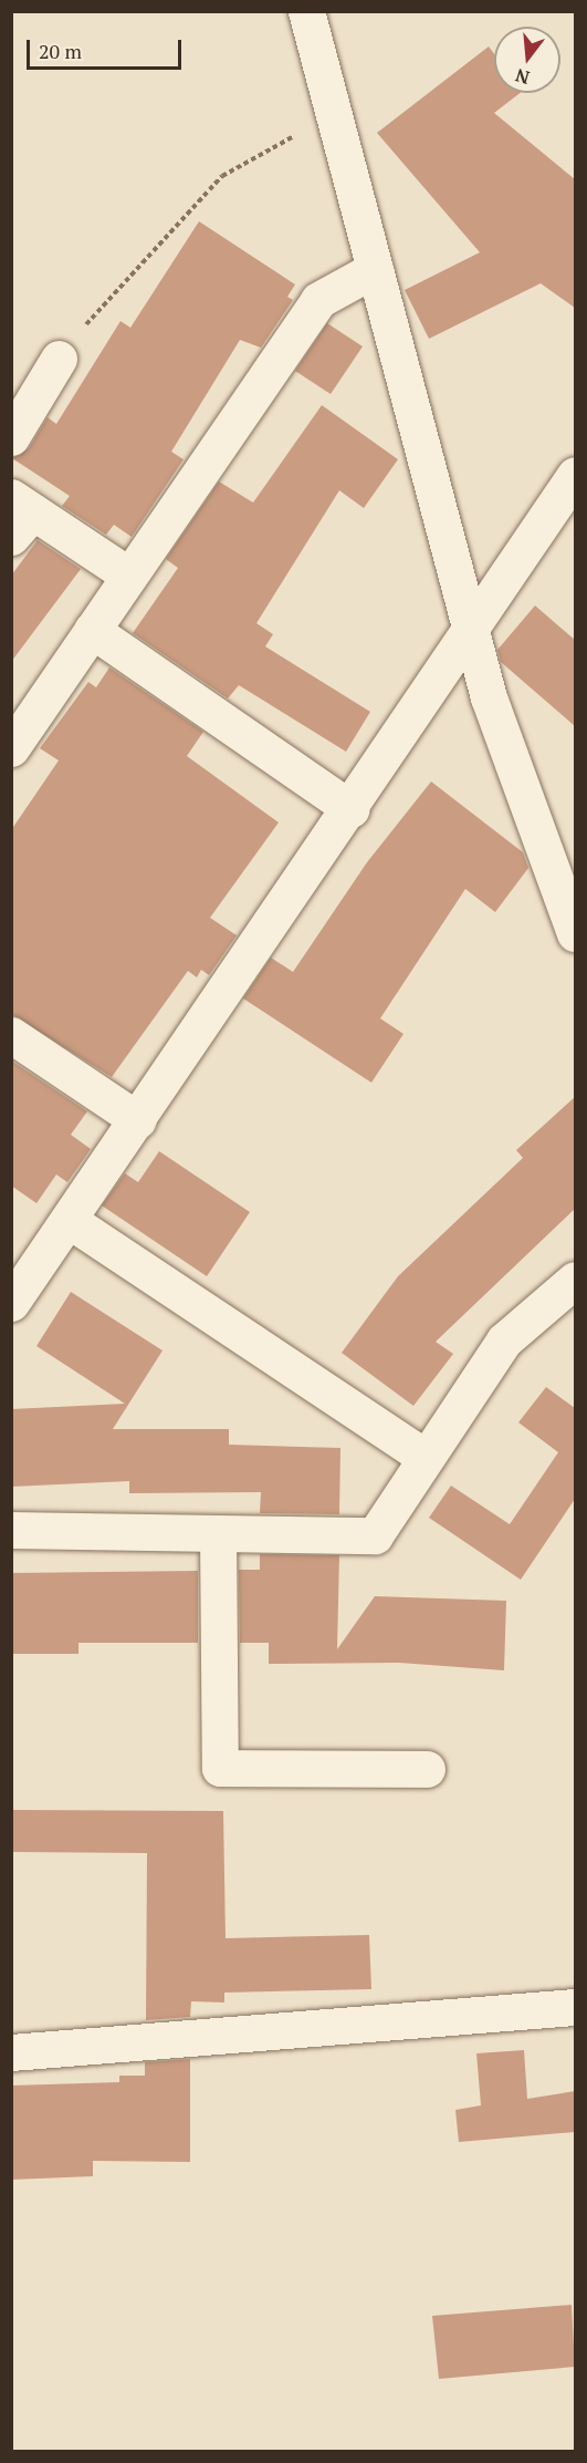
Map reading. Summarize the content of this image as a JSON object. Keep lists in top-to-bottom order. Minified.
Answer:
{"scale_bar":"20 m","north":"bottom"}
